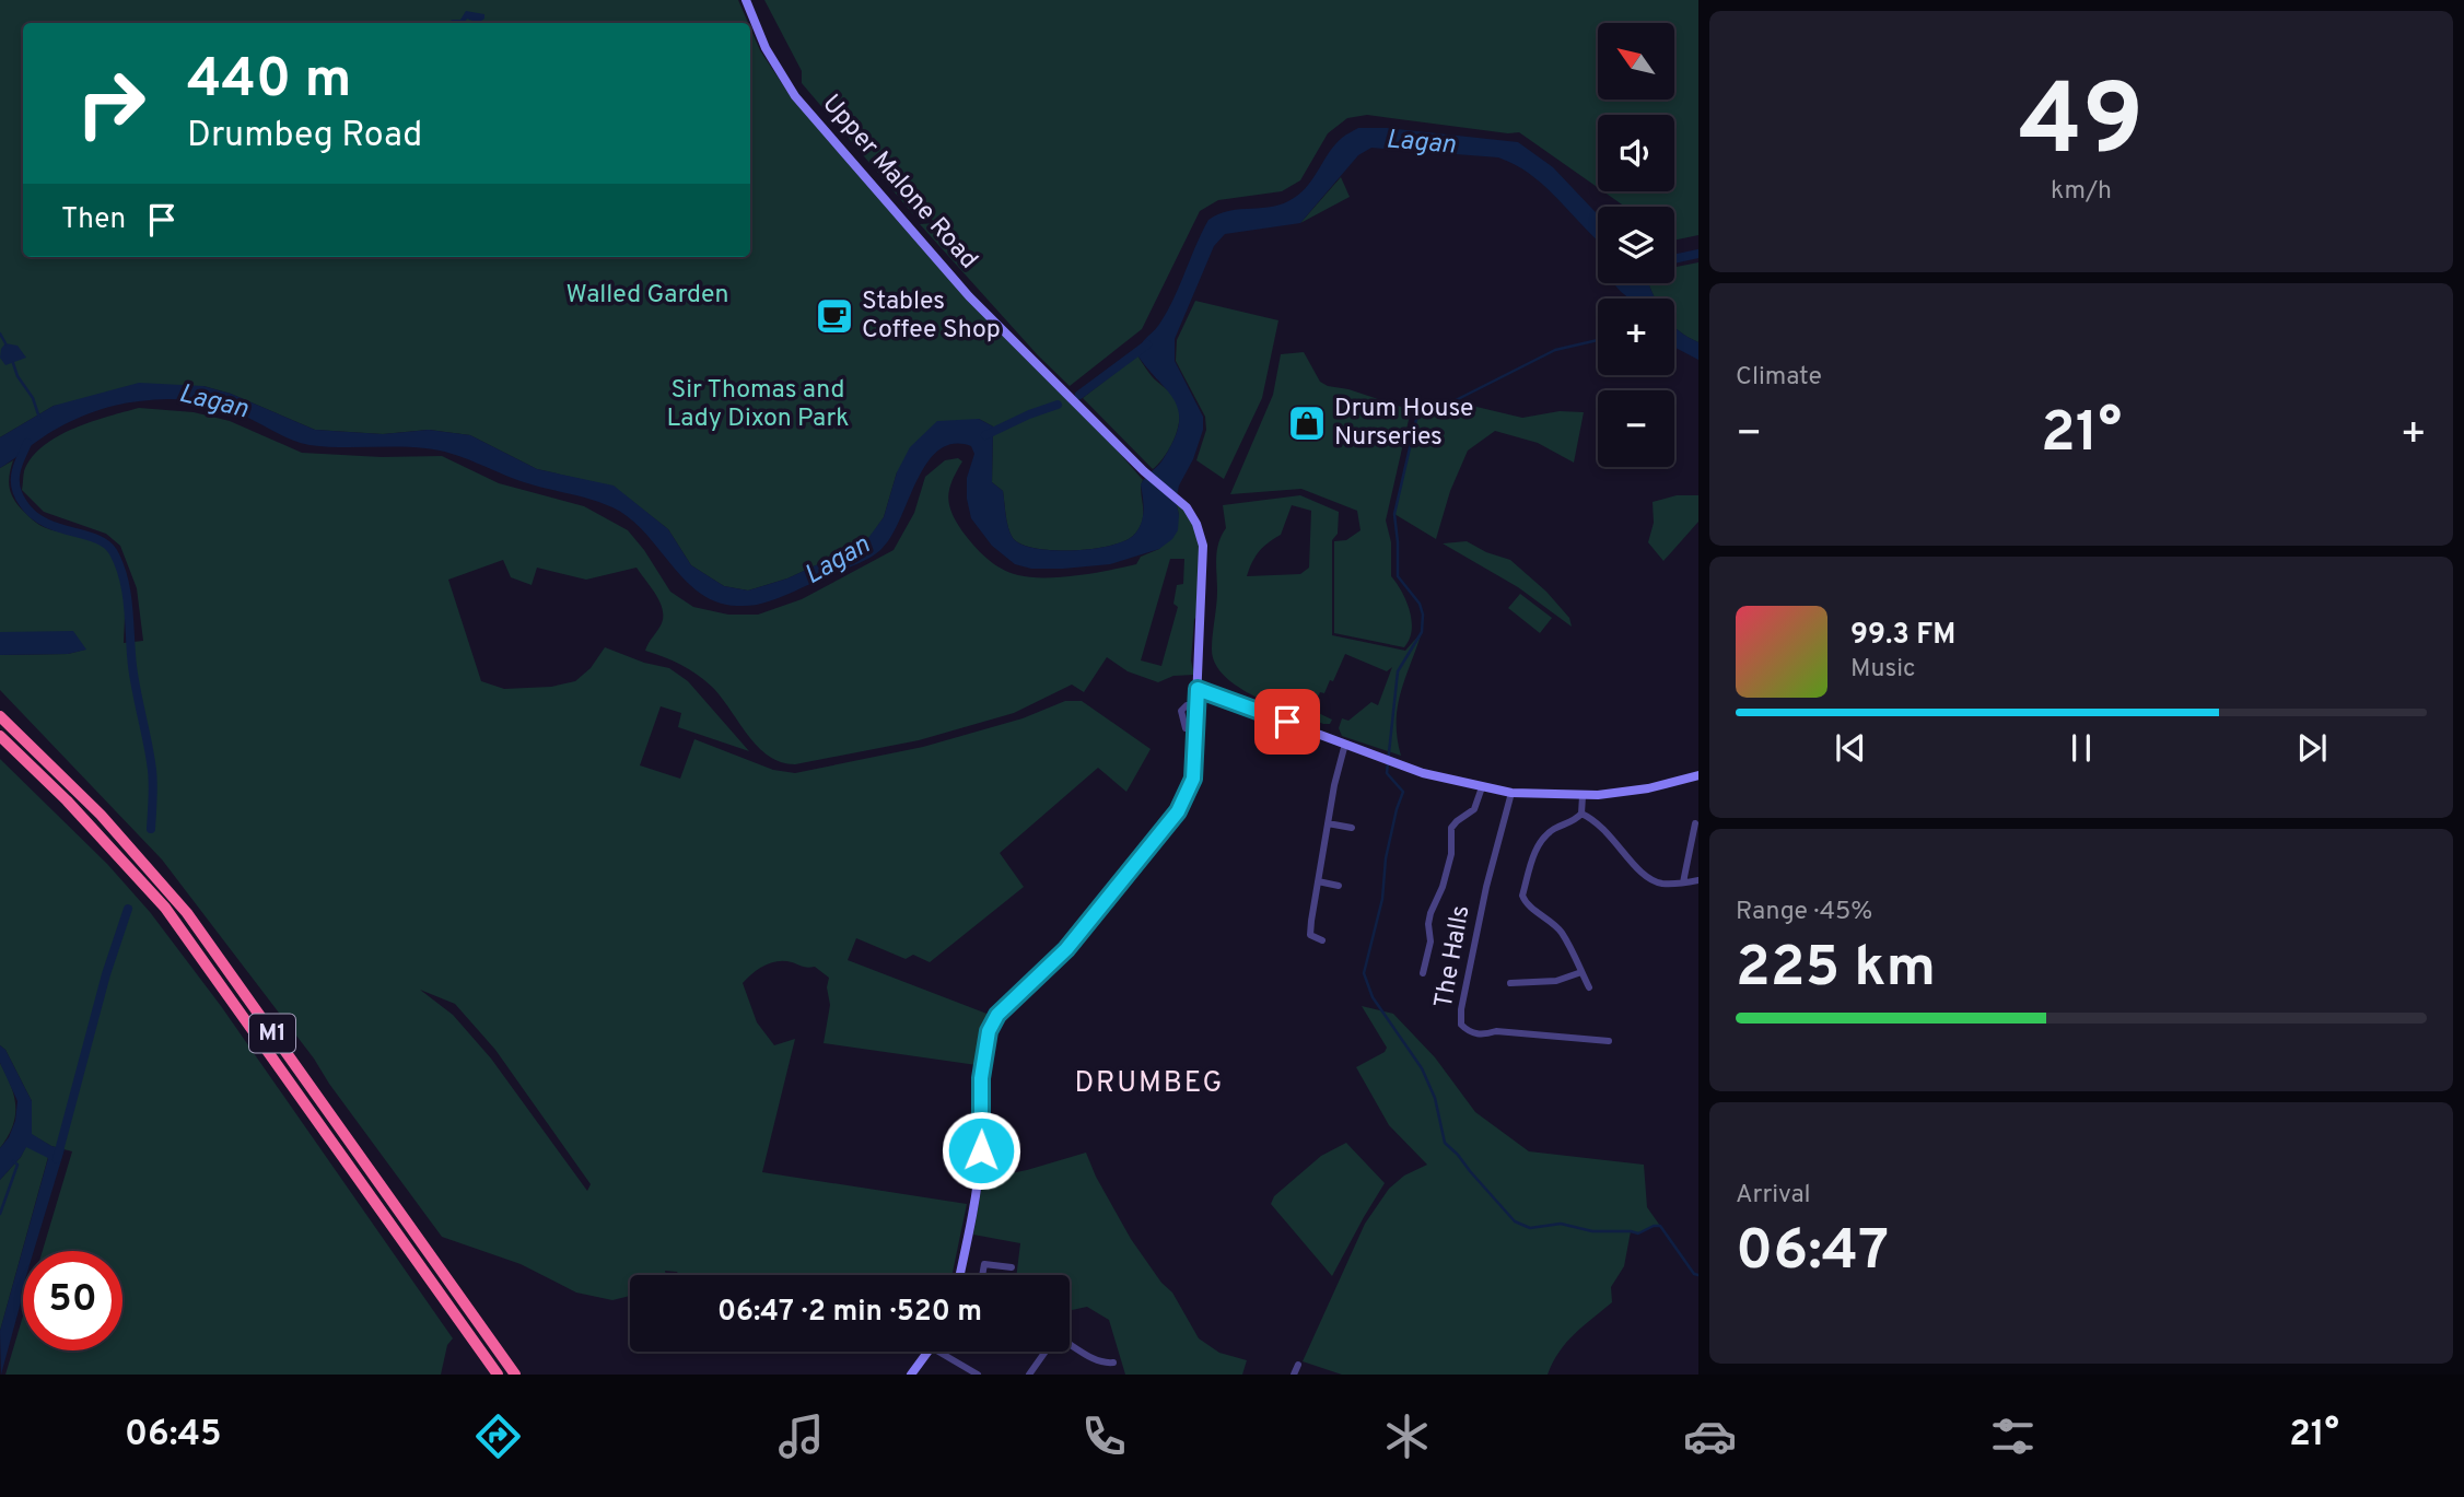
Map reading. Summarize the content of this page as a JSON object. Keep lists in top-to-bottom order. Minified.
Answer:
{"streets":{"highway":["M1"],"main road":["Upper Malone Road"],"street":["The Halls"]},"districts":["DRUMBEG"],"water":["Lagan"],"parks":["Walled Garden","Sir Thomas and Lady Dixon Park"],"places":{"cafe":["Stables Coffee Shop"],"shop":["Drum House Nurseries"]},"north":"top left","page":{"tile":[["49","km/h"],"Climate",["Range · 45%","225 km"],["Arrival","06:47"]],"map_buttons":["+","−"],"turn":["440 m","Drumbeg Road"],"then":"Then","heat":["−","21°","+"],"song":["99.3 FM","Music"],"limit":"50","trip":"06:47 · 2 min · 520 m","tabs":["06:45","21°"]}}
